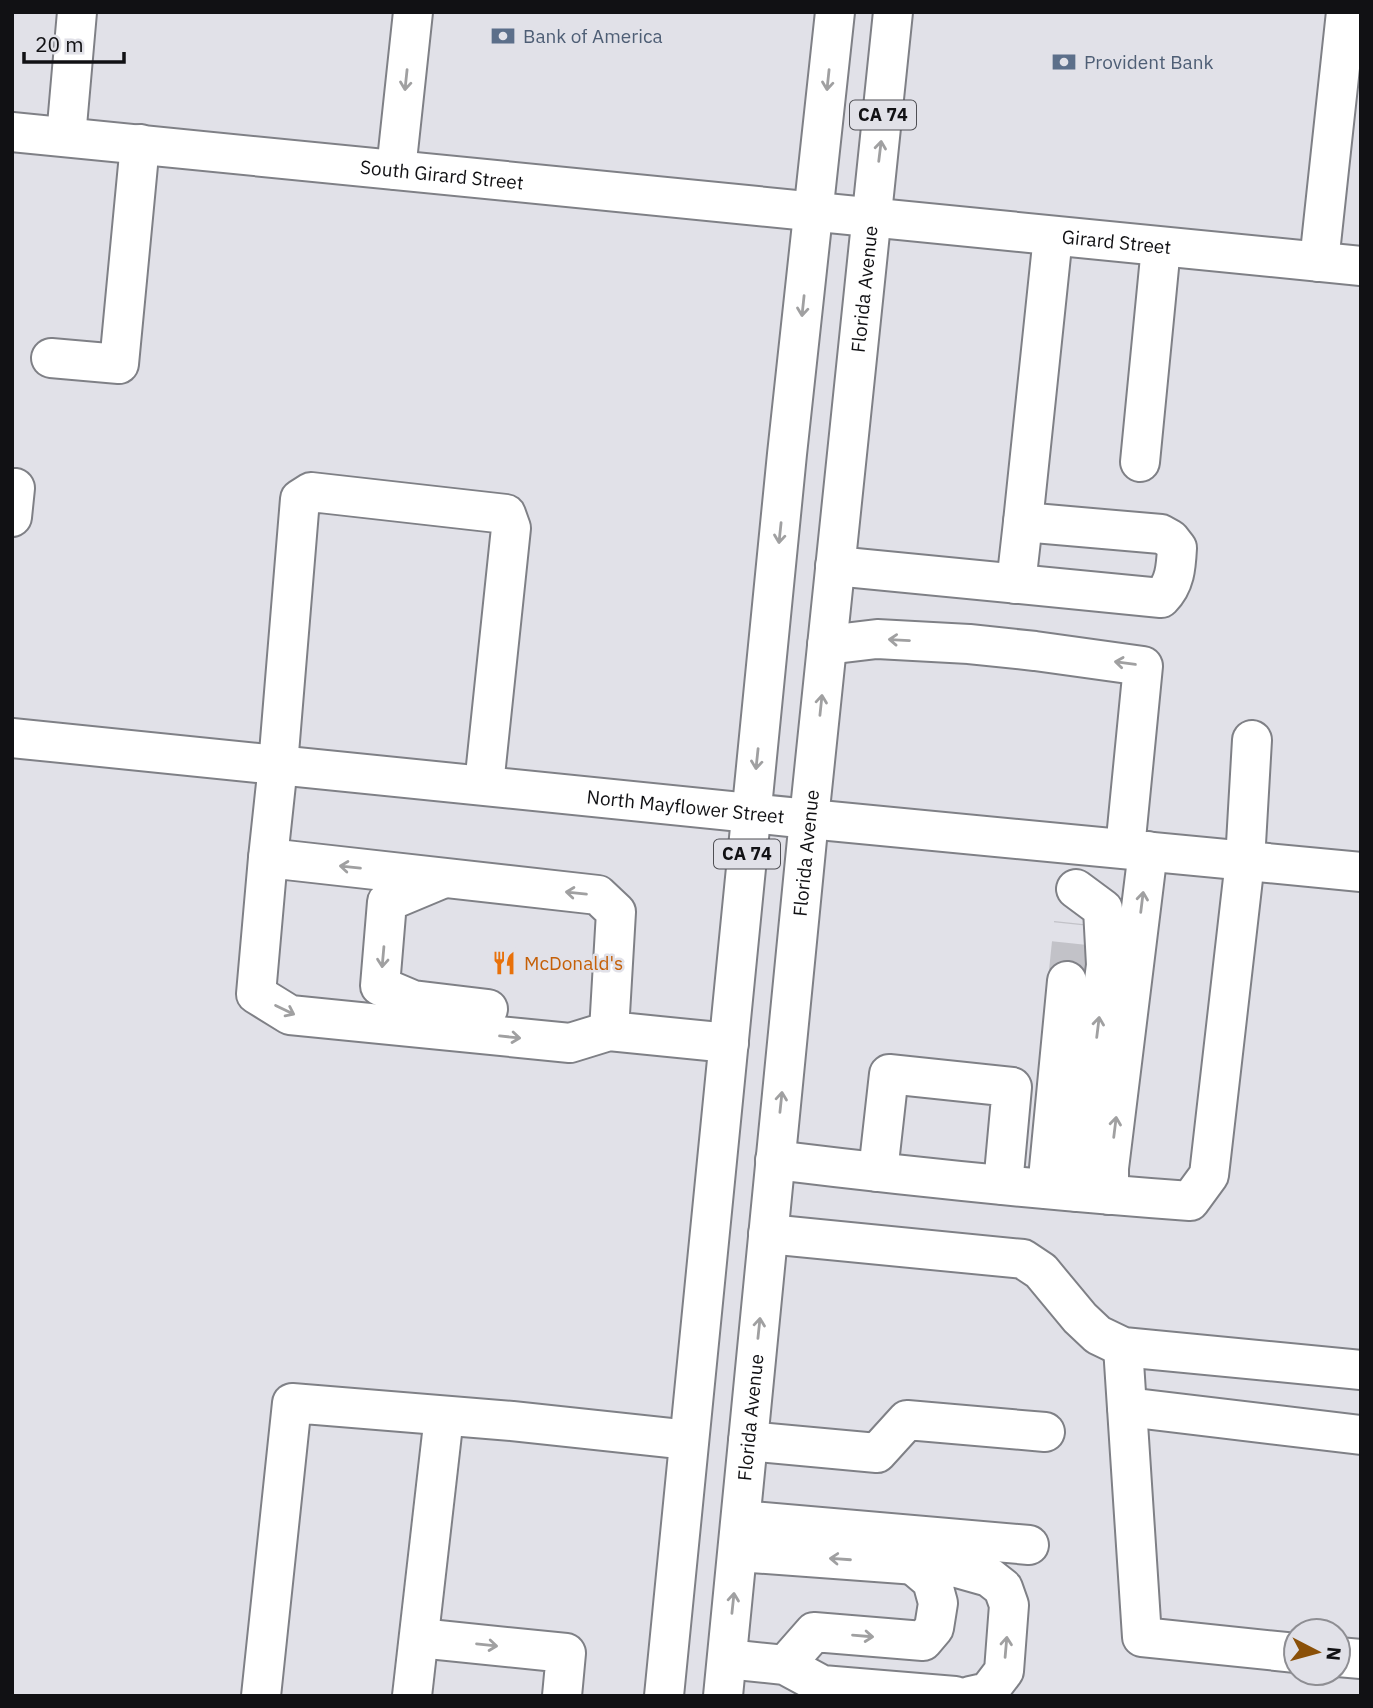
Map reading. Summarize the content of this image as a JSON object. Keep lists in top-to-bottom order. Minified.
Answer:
{"streets":{"main road":["CA 74","South Girard Street","Girard Street","Florida Avenue","North Mayflower Street"]},"crossings":[["CA 74","South Girard Street"],["CA 74","North Mayflower Street"],["South Girard Street","Girard Street"],["South Girard Street","Florida Avenue"],["Girard Street","Florida Avenue"],["Florida Avenue","North Mayflower Street"]],"places":{"bank":["Bank of America","Provident Bank"],"restaurant":["McDonald's"]},"scale_bar":"20 m","north":"right"}
